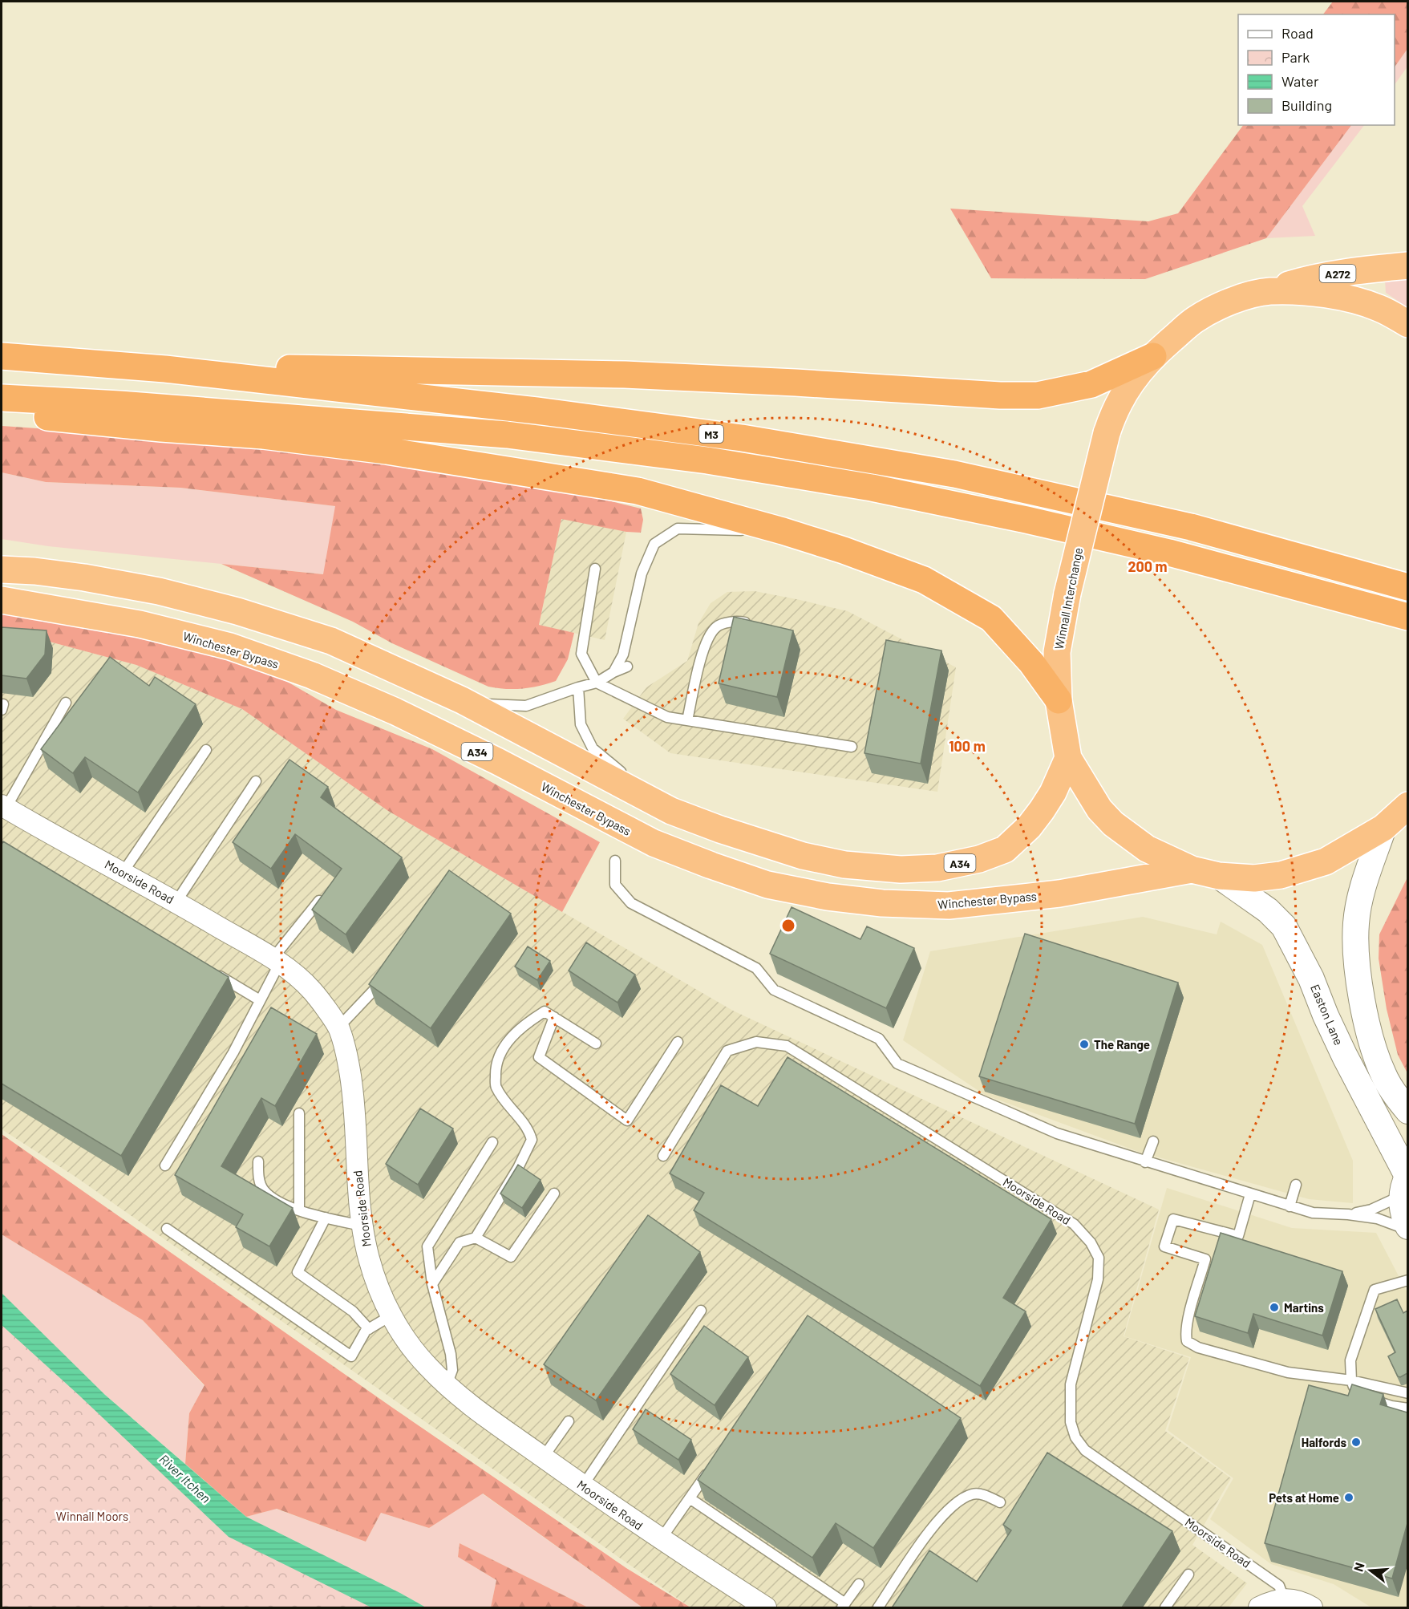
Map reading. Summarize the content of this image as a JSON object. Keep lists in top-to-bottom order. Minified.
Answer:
{"streets":{"highway":["A272","M3","Winnall Interchange","Winchester Bypass","A34"],"street":["Moorside Road","Easton Lane"]},"crossings":[["A272","Winnall Interchange"],["M3","Winnall Interchange"],["Winnall Interchange","Winchester Bypass"],["Winnall Interchange","A34"],["Winnall Interchange","Easton Lane"]],"water":["River Itchen"],"parks":["Winnall Moors"],"places":["The Range","Martins","Halfords","Pets at Home"],"legend":["Road","Park","Water","Building"],"north":"left","rings":["200 m","100 m"]}
